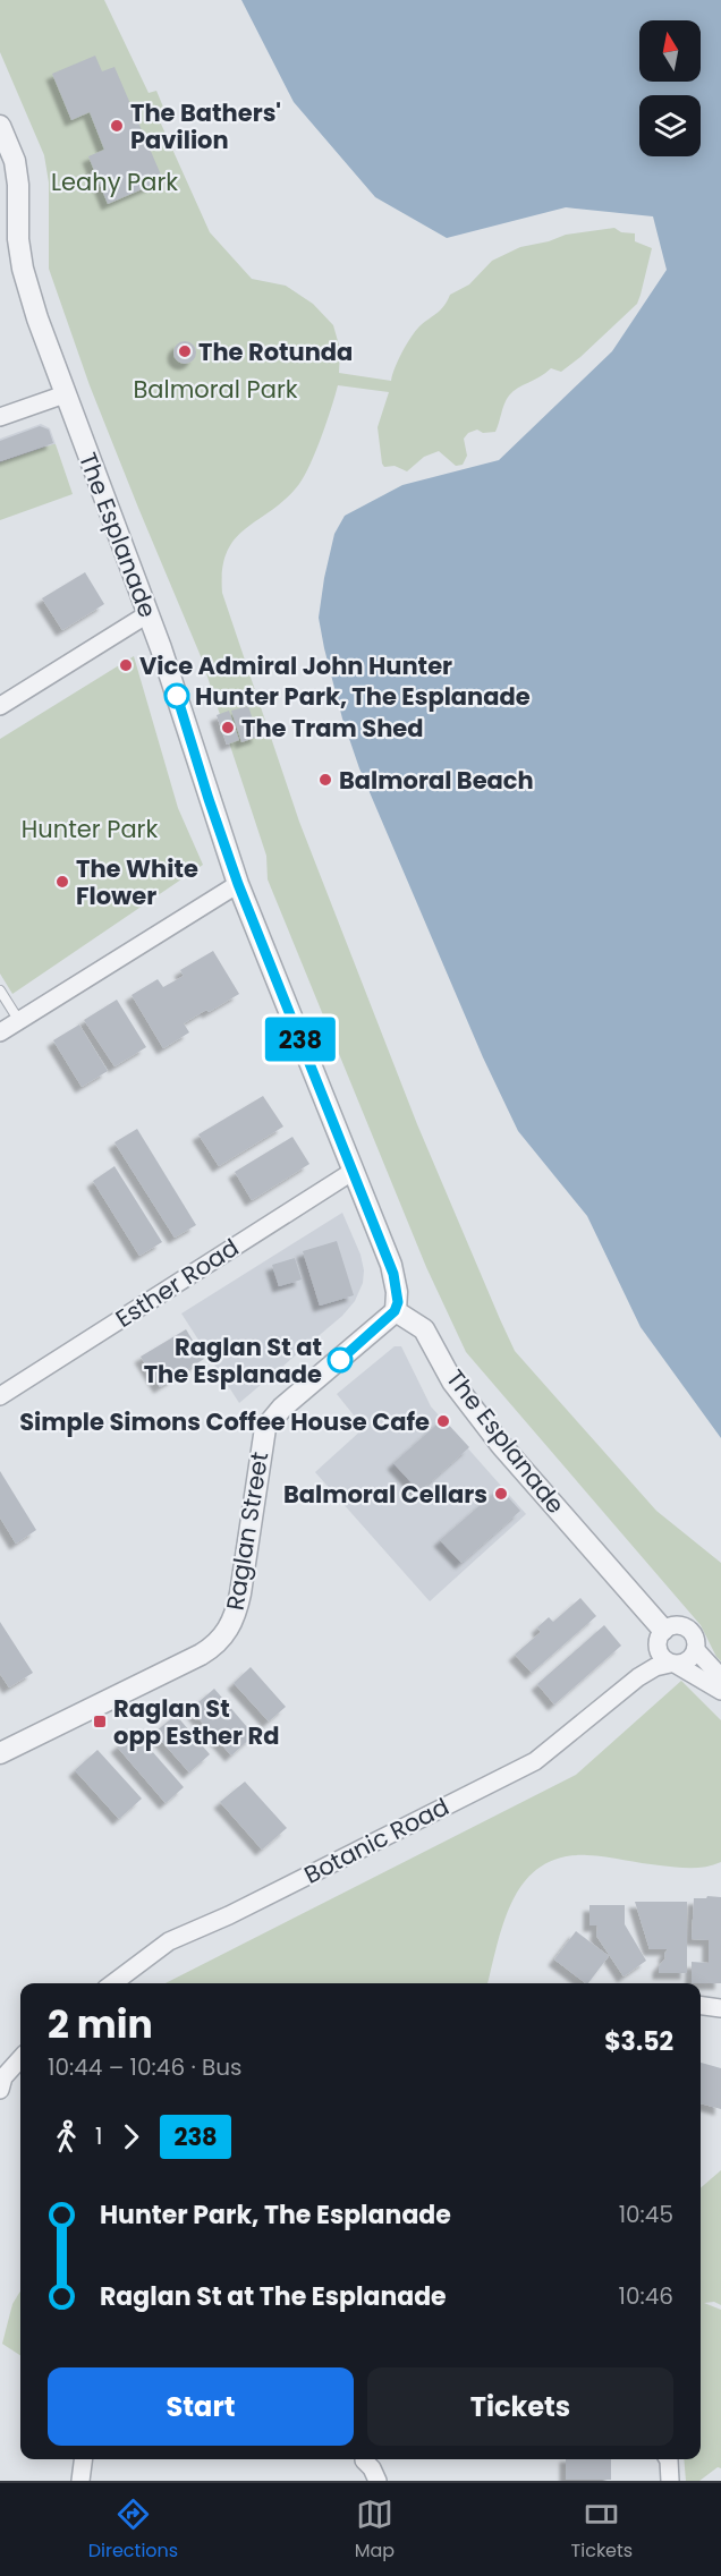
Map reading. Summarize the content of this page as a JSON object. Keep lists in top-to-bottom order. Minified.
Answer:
{"streets":{"street":["The Esplanade","Esther Road","Raglan Street","Botanic Road"]},"crossings":[["The Esplanade","Esther Road"],["The Esplanade","Raglan Street"],["The Esplanade","Botanic Road"]],"parks":["Leahy Park","Balmoral Park","Hunter Park"],"places":{"other":["The Bathers' Pavilion","The Rotunda","Vice Admiral John Hunter","Hunter Park, The Esplanade","The Tram Shed","Balmoral Beach","The White Flower","Raglan St at The Esplanade","Simple Simons Coffee House Cafe","Balmoral Cellars"],"transit":["Raglan St opp Esther Rd"]},"lines":["bus line 238"],"north":"top","page":{"on_map":"238","heading":["2 min","10:44 – 10:46 · Bus","$3.52"],"legs":["1","238"],"list":[{"name":"Hunter Park, The Esplanade","value":"10:45"},{"name":"Raglan St at The Esplanade","value":"10:46"}],"buttons":["Start","Tickets"],"tabs":["Directions","Map","Tickets"]}}
